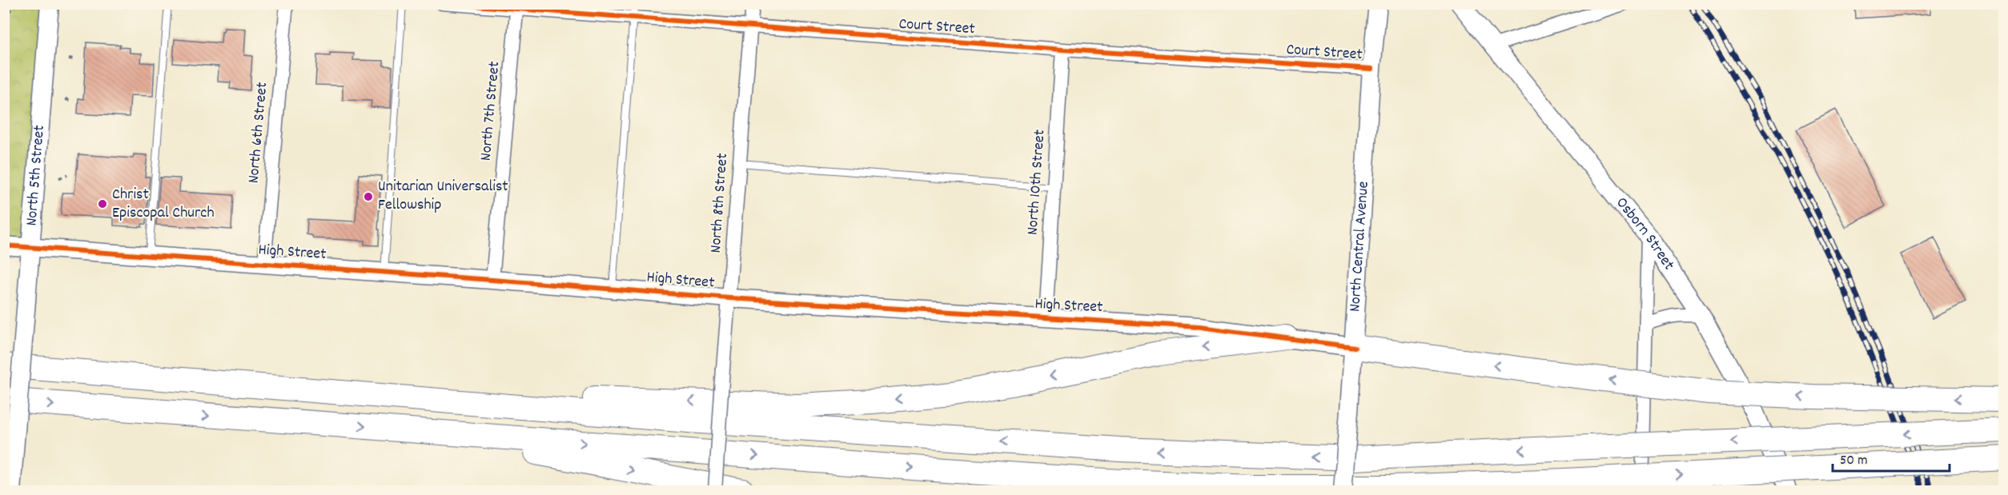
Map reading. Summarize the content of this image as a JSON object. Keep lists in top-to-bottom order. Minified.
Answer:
{"streets":{"street":["Court Street","North 7th Street","North 6th Street","North 5th Street","North 10th Street","North 8th Street","Osborn Street","North Central Avenue","High Street"]},"crossings":[["Court Street","North 7th Street"],["Court Street","North 10th Street"],["Court Street","North 8th Street"],["Court Street","North Central Avenue"],["North 7th Street","High Street"],["North 6th Street","High Street"],["North 5th Street","High Street"],["North 10th Street","High Street"],["North 8th Street","High Street"],["North Central Avenue","High Street"]],"places":["Unitarian Universalist Fellowship","Christ Episcopal Church"],"scale_bar":"50 m"}
